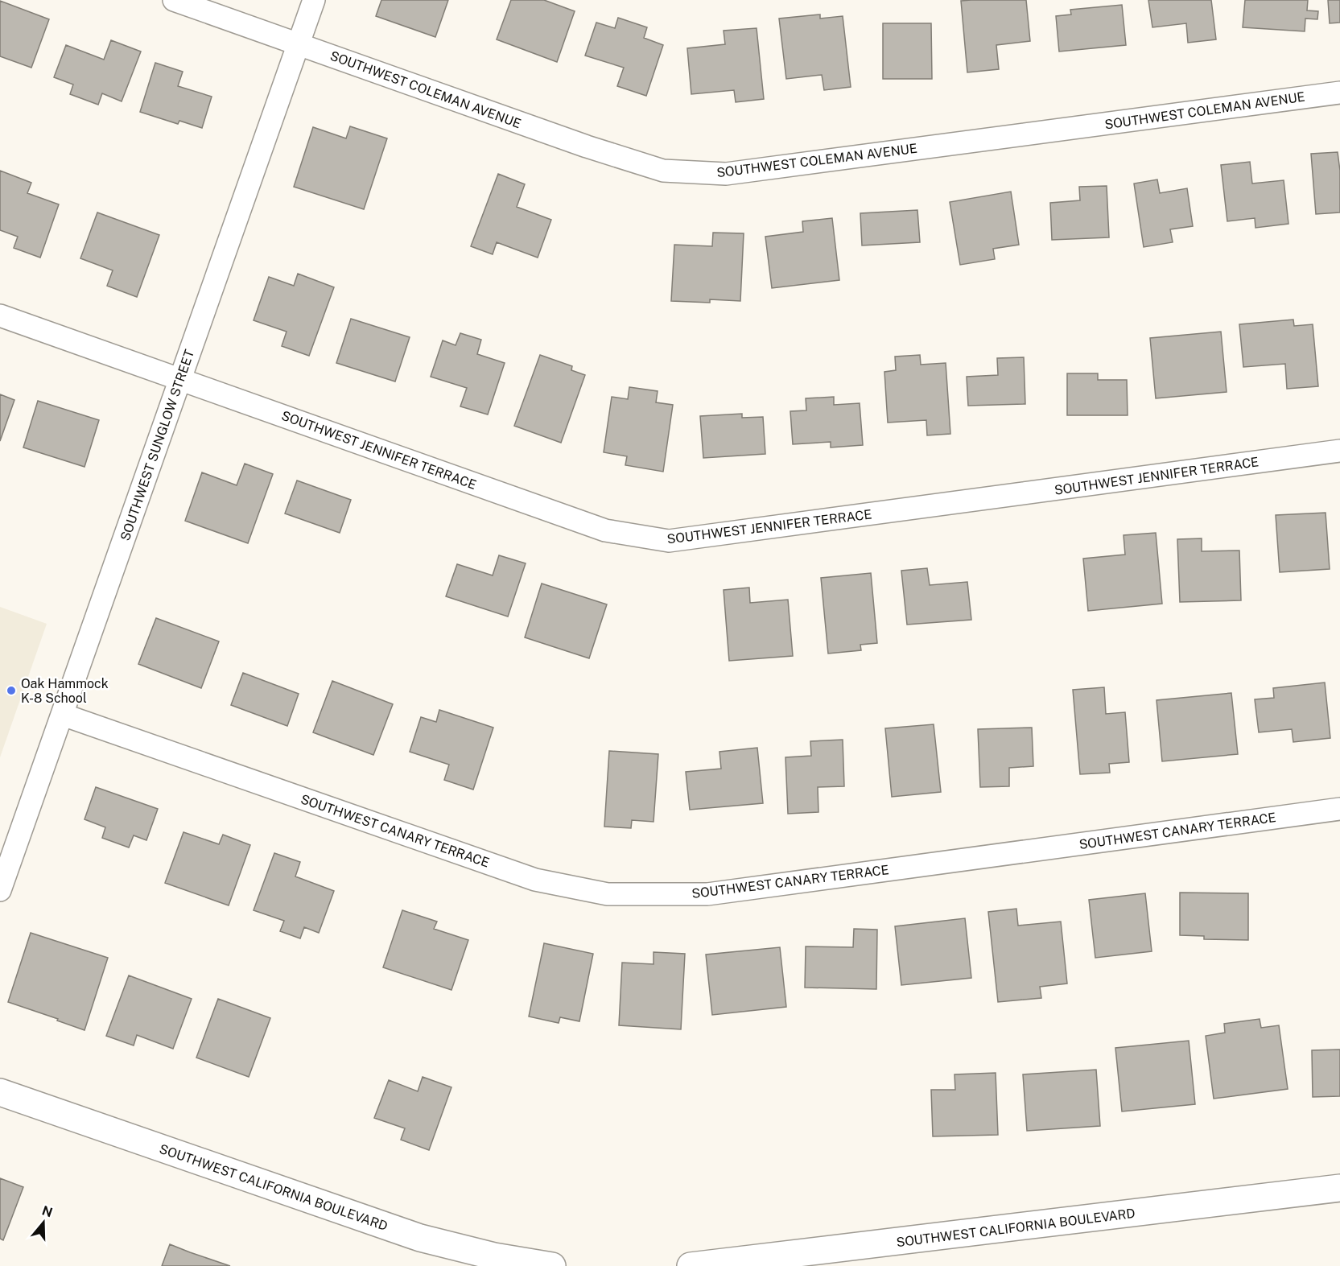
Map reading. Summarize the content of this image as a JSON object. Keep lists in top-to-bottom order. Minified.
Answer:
{"streets":{"street":["SOUTHWEST COLEMAN AVENUE","SOUTHWEST SUNGLOW STREET","SOUTHWEST JENNIFER TERRACE","SOUTHWEST CANARY TERRACE","SOUTHWEST CALIFORNIA BOULEVARD"]},"crossings":[["SOUTHWEST COLEMAN AVENUE","SOUTHWEST SUNGLOW STREET"],["SOUTHWEST SUNGLOW STREET","SOUTHWEST JENNIFER TERRACE"],["SOUTHWEST SUNGLOW STREET","SOUTHWEST CANARY TERRACE"]],"places":["Oak Hammock K-8 School"],"north":"top"}
